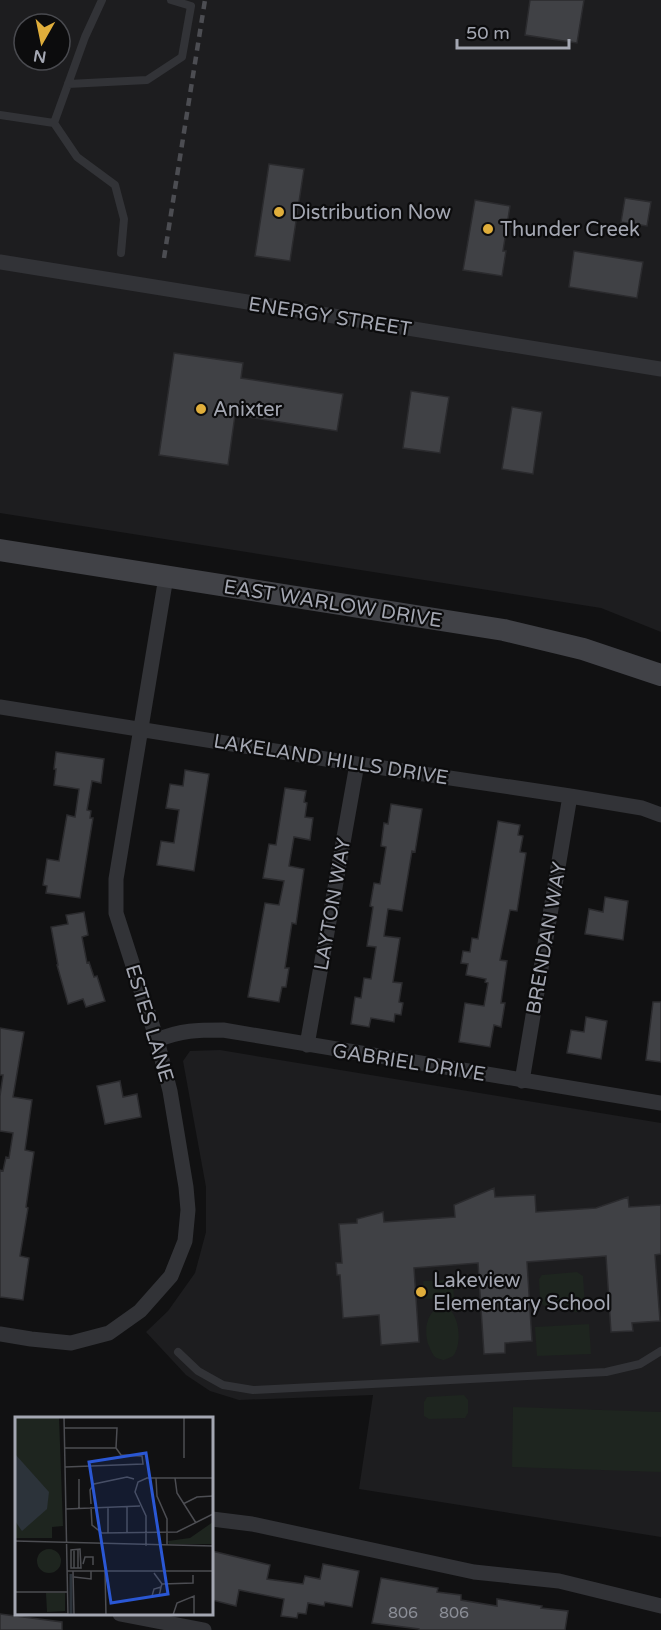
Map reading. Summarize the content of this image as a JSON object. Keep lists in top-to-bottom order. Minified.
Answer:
{"streets":{"street":["ENERGY STREET","EAST WARLOW DRIVE","LAKELAND HILLS DRIVE","LAYTON WAY","BRENDAN WAY","ESTES LANE","GABRIEL DRIVE"]},"crossings":[["EAST WARLOW DRIVE","ESTES LANE"],["LAKELAND HILLS DRIVE","LAYTON WAY"],["LAKELAND HILLS DRIVE","BRENDAN WAY"],["LAKELAND HILLS DRIVE","ESTES LANE"],["LAYTON WAY","GABRIEL DRIVE"],["BRENDAN WAY","GABRIEL DRIVE"],["ESTES LANE","GABRIEL DRIVE"]],"places":["Distribution Now","Thunder Creek","Anixter","Lakeview Elementary School"],"house_numbers":["806","806"],"scale_bar":"50 m","north":"bottom"}
